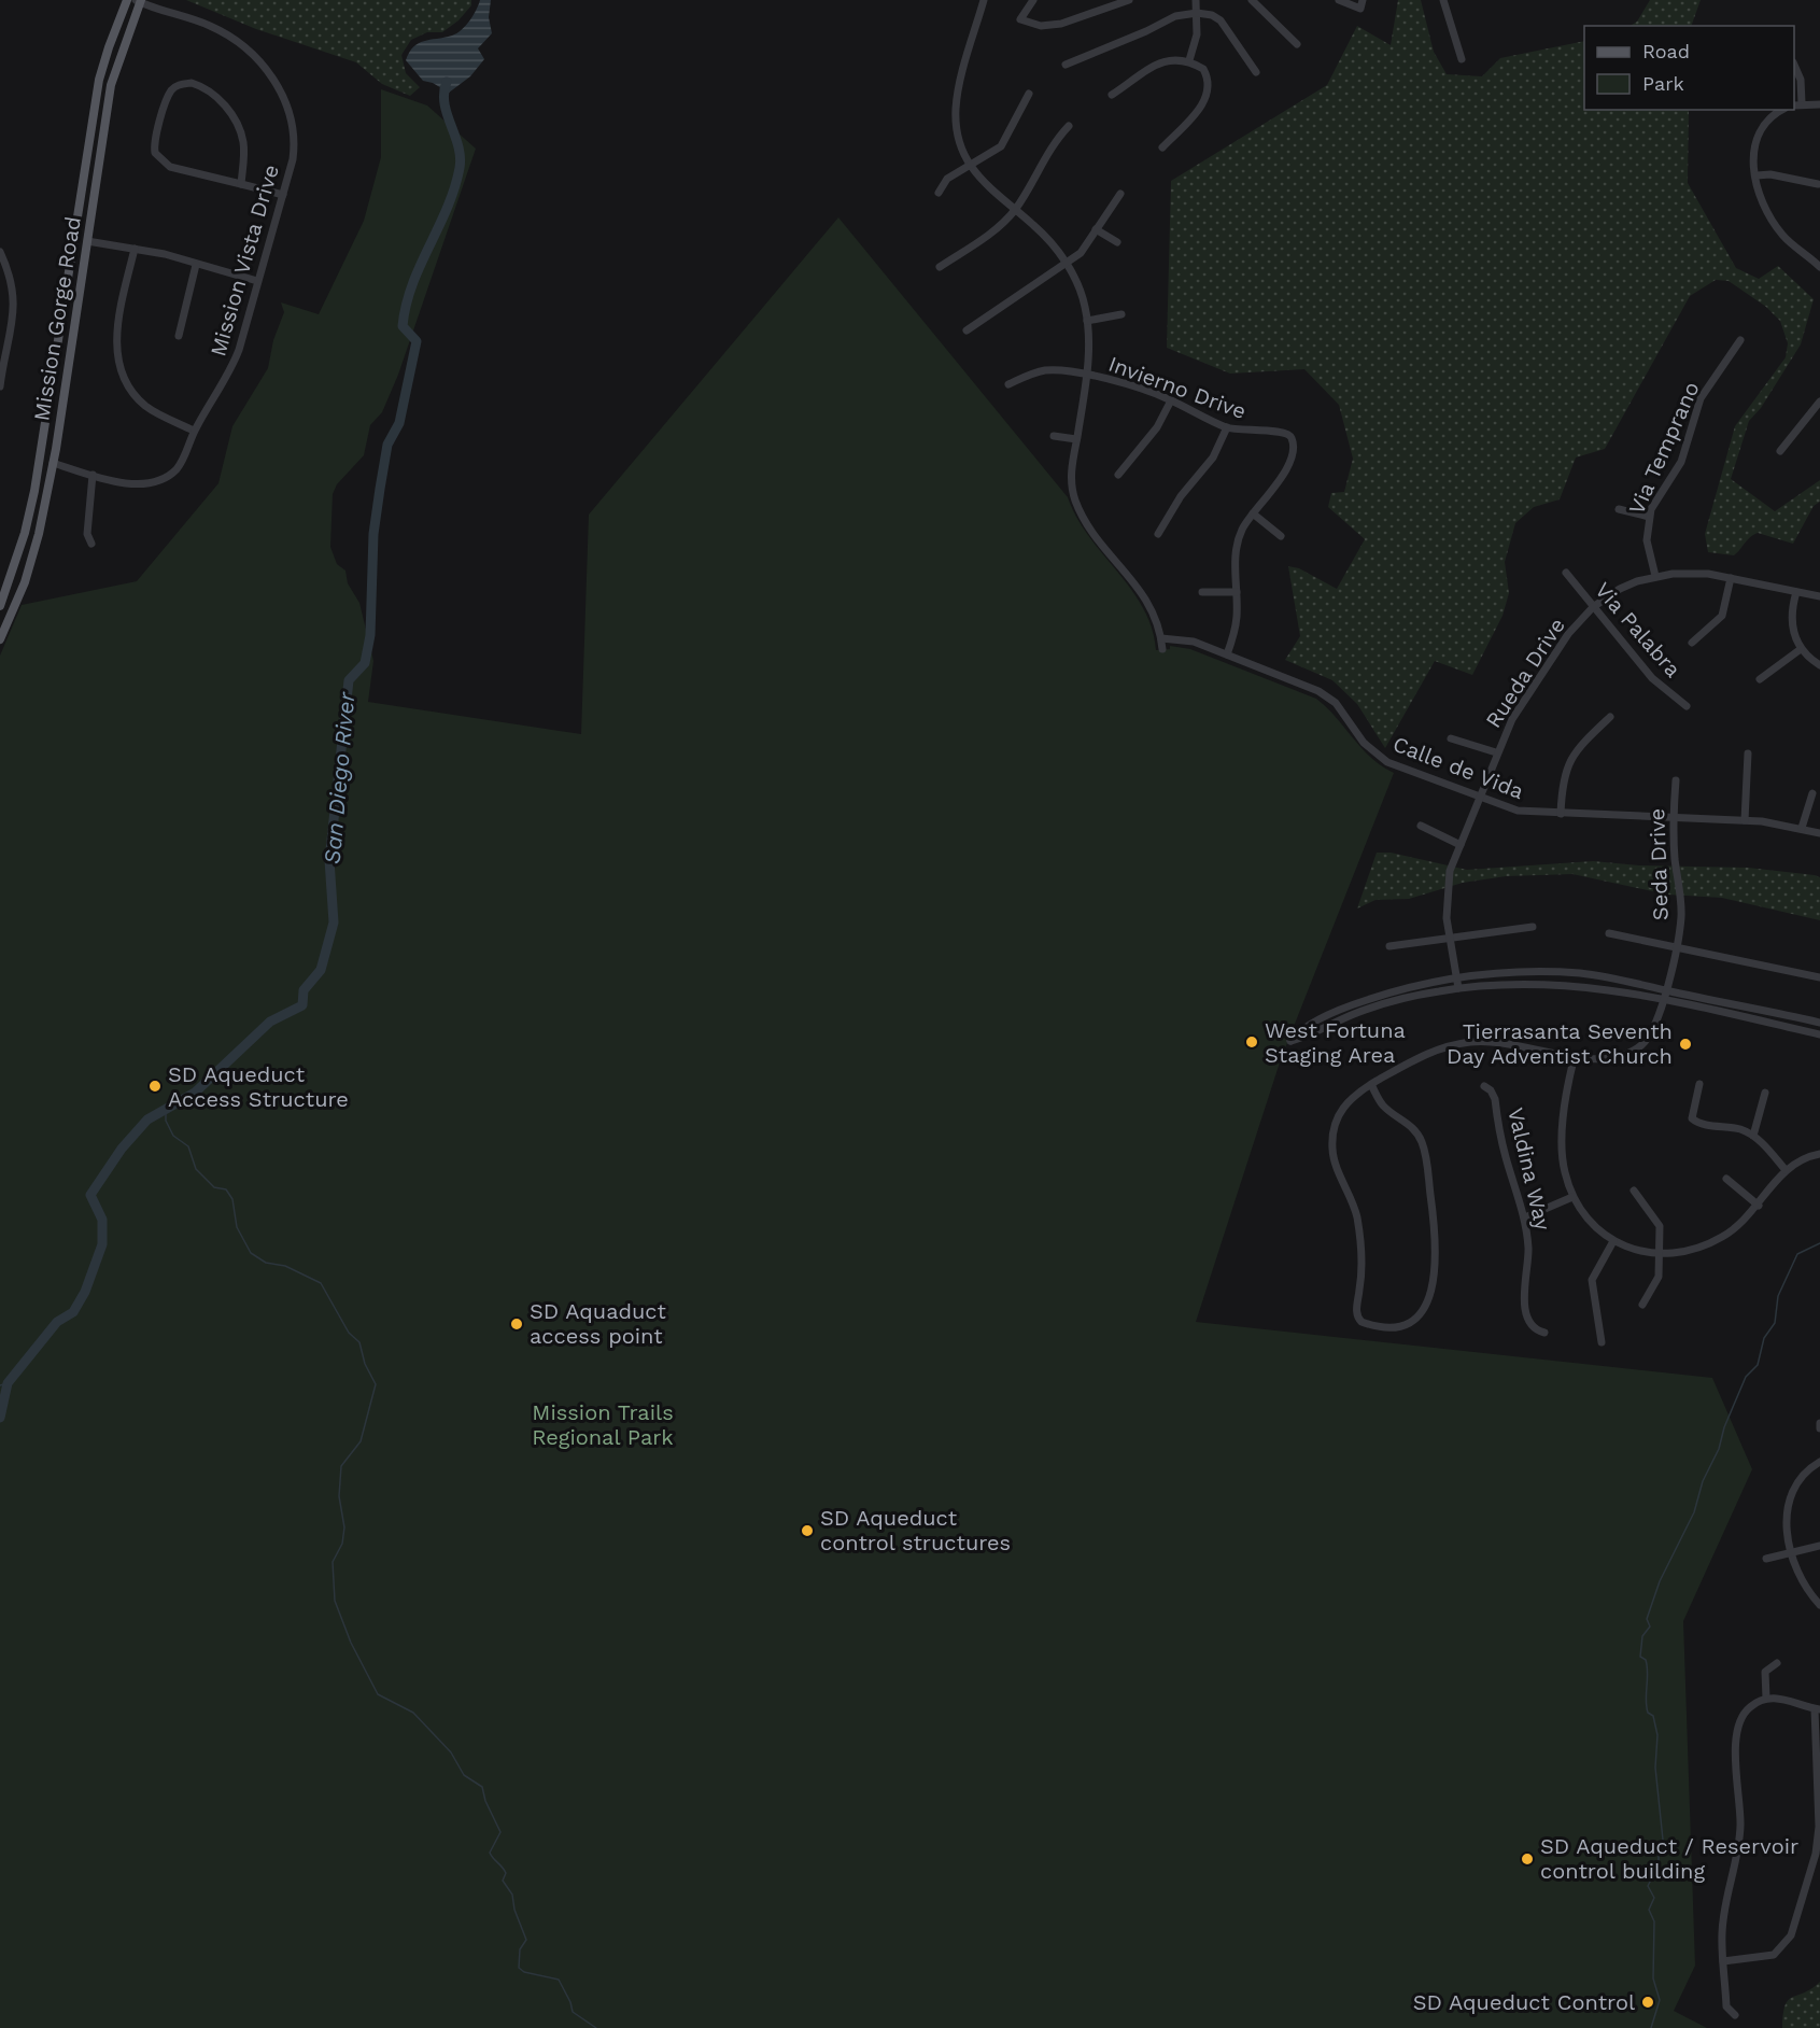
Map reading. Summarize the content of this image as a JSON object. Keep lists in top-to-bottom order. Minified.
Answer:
{"streets":{"main road":["Mission Gorge Road"],"street":["Mission Vista Drive","Invierno Drive","Via Temprano","Via Palabra","Rueda Drive","Calle de Vida","Seda Drive","Valdina Way"]},"crossings":[["Mission Vista Drive","Mission Gorge Road"],["Via Temprano","Rueda Drive"],["Via Palabra","Rueda Drive"],["Rueda Drive","Calle de Vida"],["Calle de Vida","Seda Drive"]],"water":["San Diego River"],"parks":["Mission Trails Regional Park"],"places":["West Fortuna Staging Area","Tierrasanta Seventh Day Adventist Church","SD Aqueduct Access Structure","SD Aquaduct access point","SD Aqueduct control structures","SD Aqueduct / Reservoir control building","SD Aqueduct Control"],"legend":["Road","Park"]}
